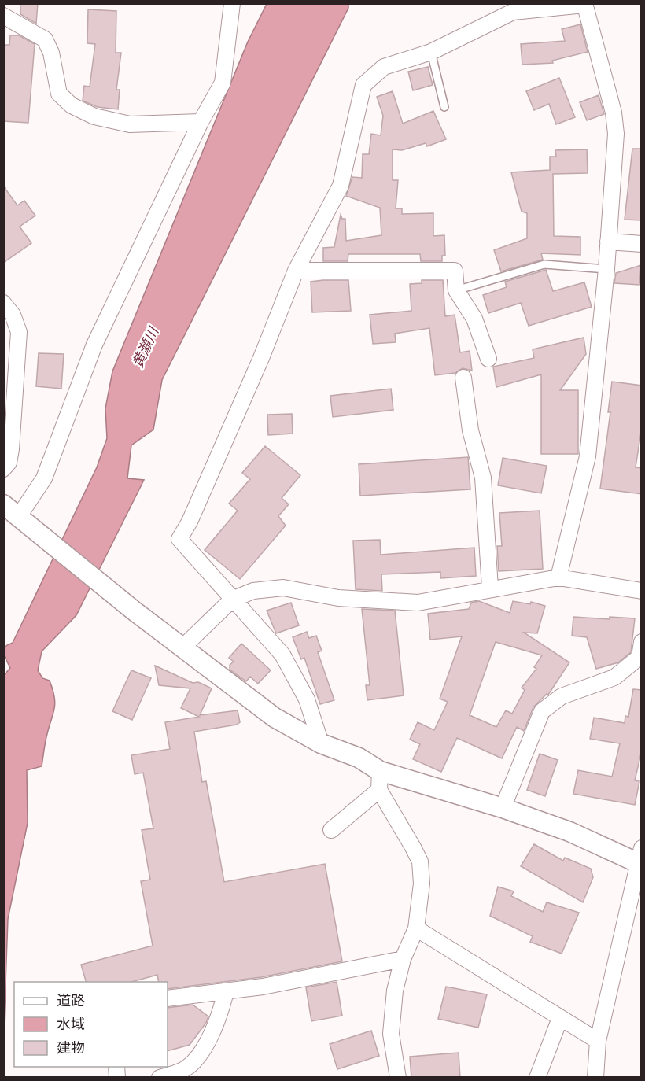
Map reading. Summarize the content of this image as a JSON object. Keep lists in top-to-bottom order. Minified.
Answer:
{"water":["黄瀬川"],"legend":["道路","水域","建物"]}
